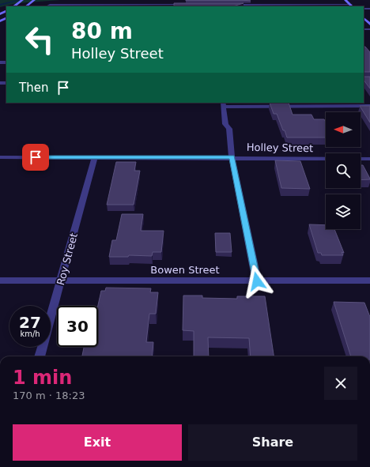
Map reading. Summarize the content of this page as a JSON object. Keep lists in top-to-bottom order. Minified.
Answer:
{"streets":{"street":["Holley Street","Roy Street","Bowen Street"]},"crossings":[["Holley Street","Roy Street"],["Roy Street","Bowen Street"]],"north":"left","page":{"turn":["80 m","Holley Street"],"then":"Then","speed":"27 km/h","limit":"30","heading":["1 min","170 m · 18:23"],"buttons":["Exit","Share"]}}
